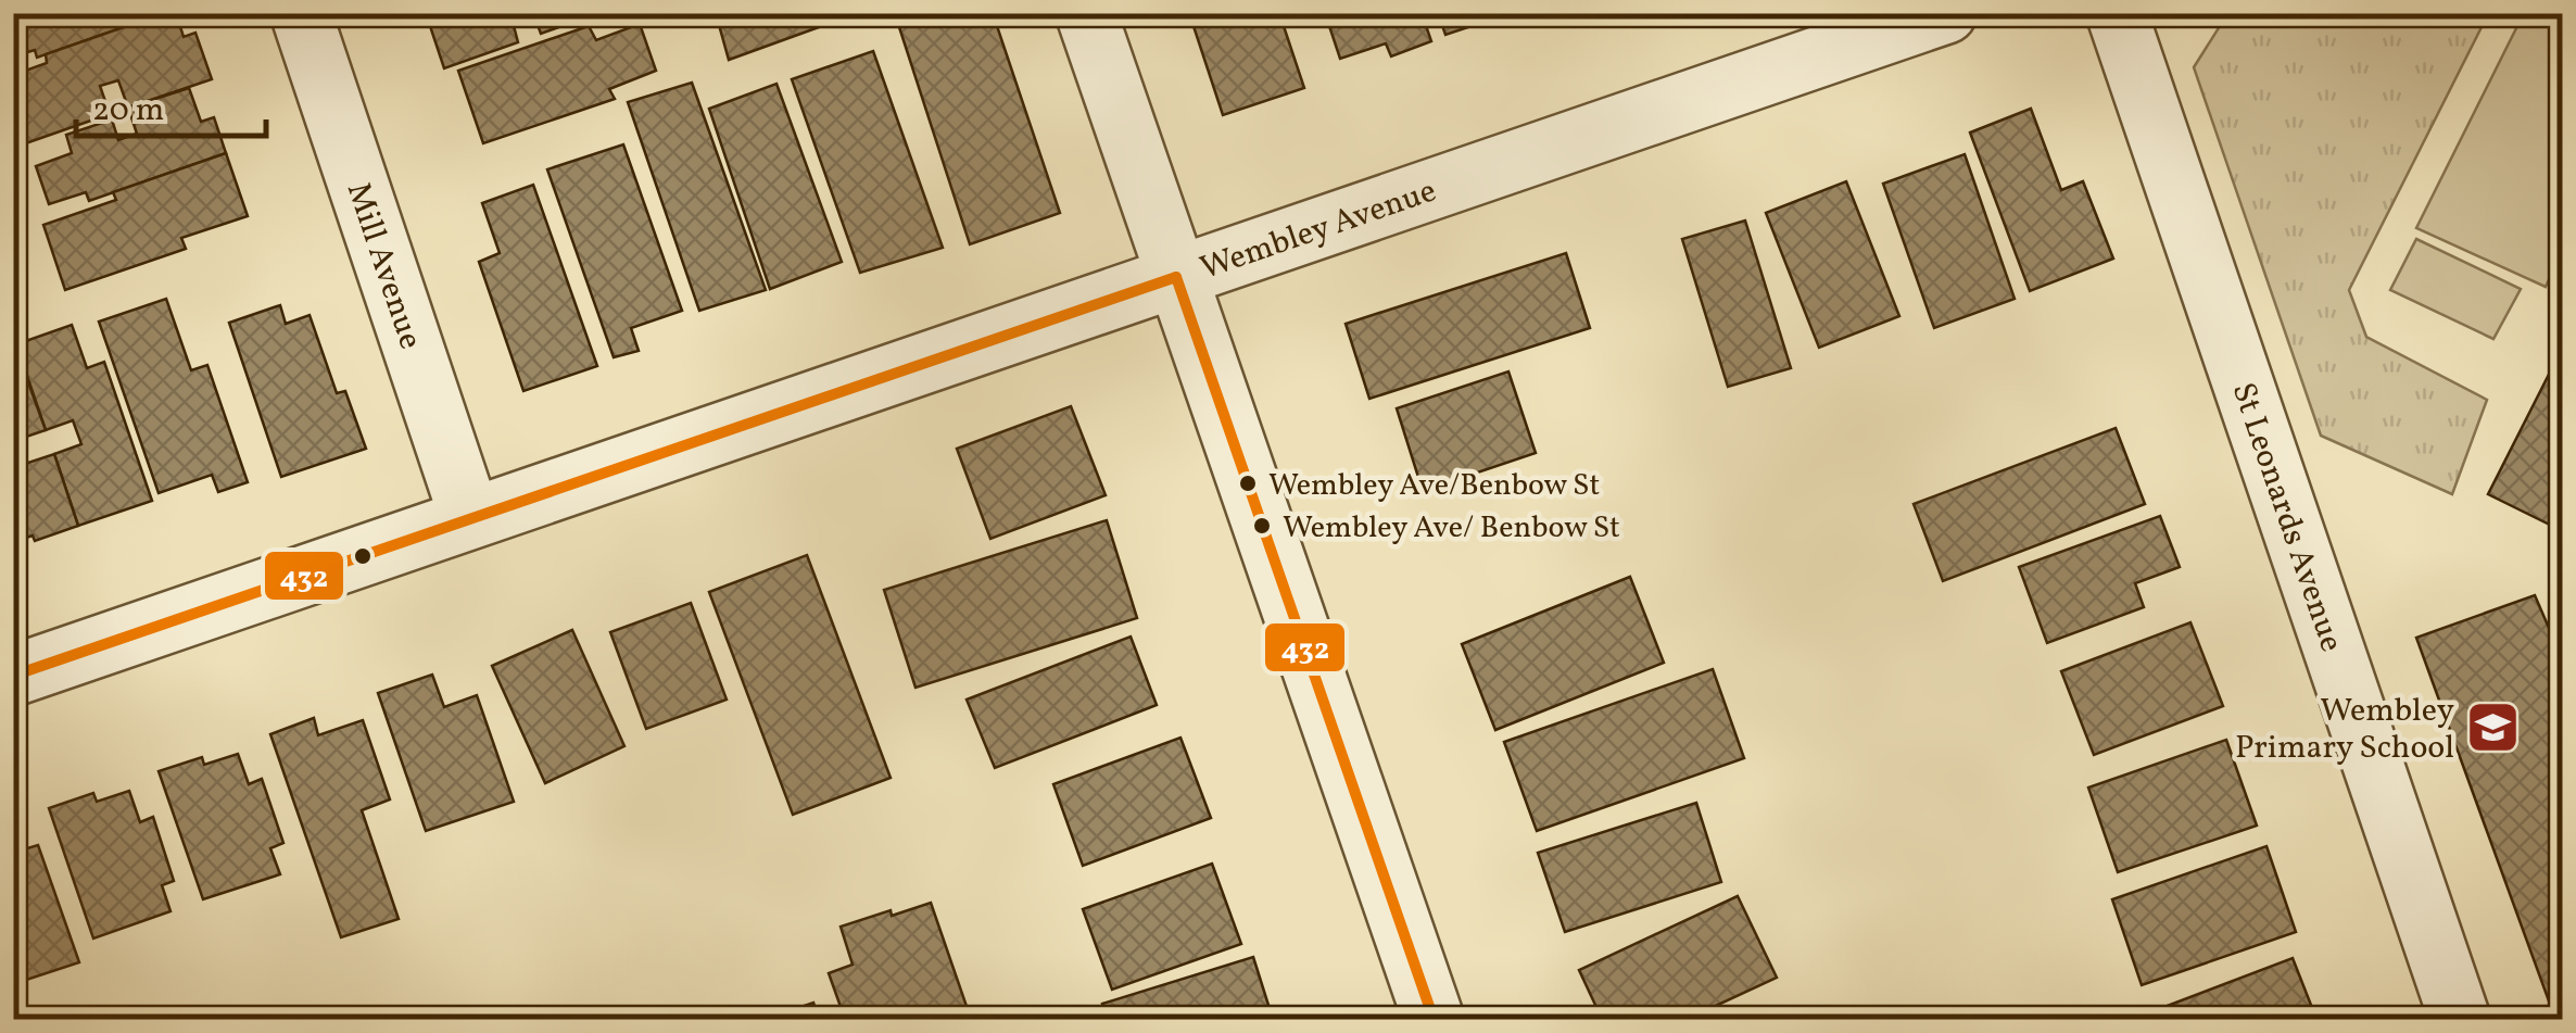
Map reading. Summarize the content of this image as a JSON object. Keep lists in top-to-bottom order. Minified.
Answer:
{"streets":{"street":["Wembley Avenue","Mill Avenue","St Leonards Avenue"]},"crossings":[["Wembley Avenue","Mill Avenue"]],"places":{"other":["Wembley Ave/Benbow St","Wembley Ave/ Benbow St"],"school or university":["Wembley Primary School"]},"lines":["transit line 432"],"scale_bar":"20 m"}
